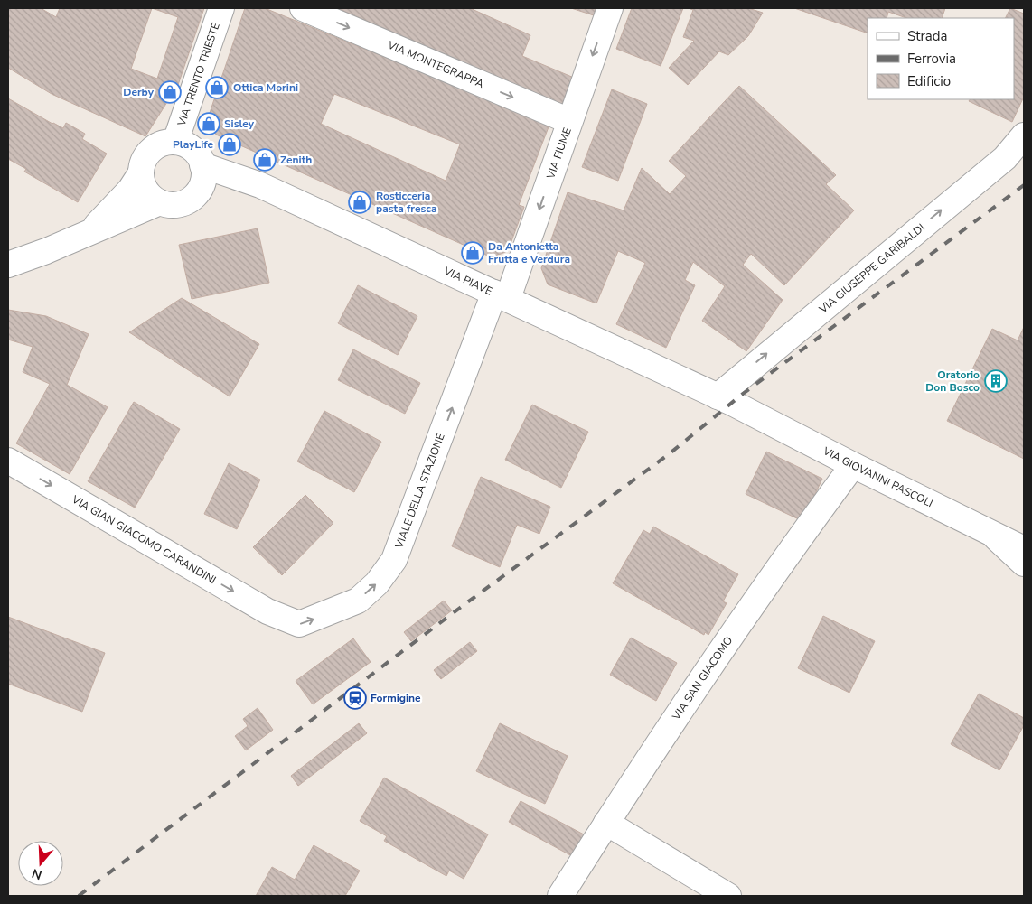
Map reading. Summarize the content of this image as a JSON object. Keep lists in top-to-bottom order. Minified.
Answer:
{"streets":{"street":["VIA MONTEGRAPPA","VIA TRENTO TRIESTE","VIA FIUME","VIA GIUSEPPE GARIBALDI","VIA PIAVE","VIA GIOVANNI PASCOLI","VIALE DELLA STAZIONE","VIA GIAN GIACOMO CARANDINI","VIA SAN GIACOMO"]},"crossings":[["VIA MONTEGRAPPA","VIA FIUME"],["VIA TRENTO TRIESTE","VIA PIAVE"],["VIA FIUME","VIA PIAVE"],["VIA FIUME","VIALE DELLA STAZIONE"],["VIA GIUSEPPE GARIBALDI","VIA PIAVE"],["VIA GIUSEPPE GARIBALDI","VIA GIOVANNI PASCOLI"],["VIA PIAVE","VIA GIOVANNI PASCOLI"],["VIA PIAVE","VIALE DELLA STAZIONE"],["VIA GIOVANNI PASCOLI","VIA SAN GIACOMO"],["VIALE DELLA STAZIONE","VIA GIAN GIACOMO CARANDINI"]],"one_way":["VIA MONTEGRAPPA","VIA FIUME","VIA GIUSEPPE GARIBALDI","VIALE DELLA STAZIONE","VIA GIAN GIACOMO CARANDINI"],"places":{"shop":["Ottica Morini","Derby","Sisley","PlayLife","Zenith","Rosticceria pasta fresca","Da Antonietta Frutta e Verdura"],"building":["Oratorio Don Bosco"],"station":["Formigine"]},"legend":["Strada","Ferrovia","Edificio"],"north":"bottom"}
